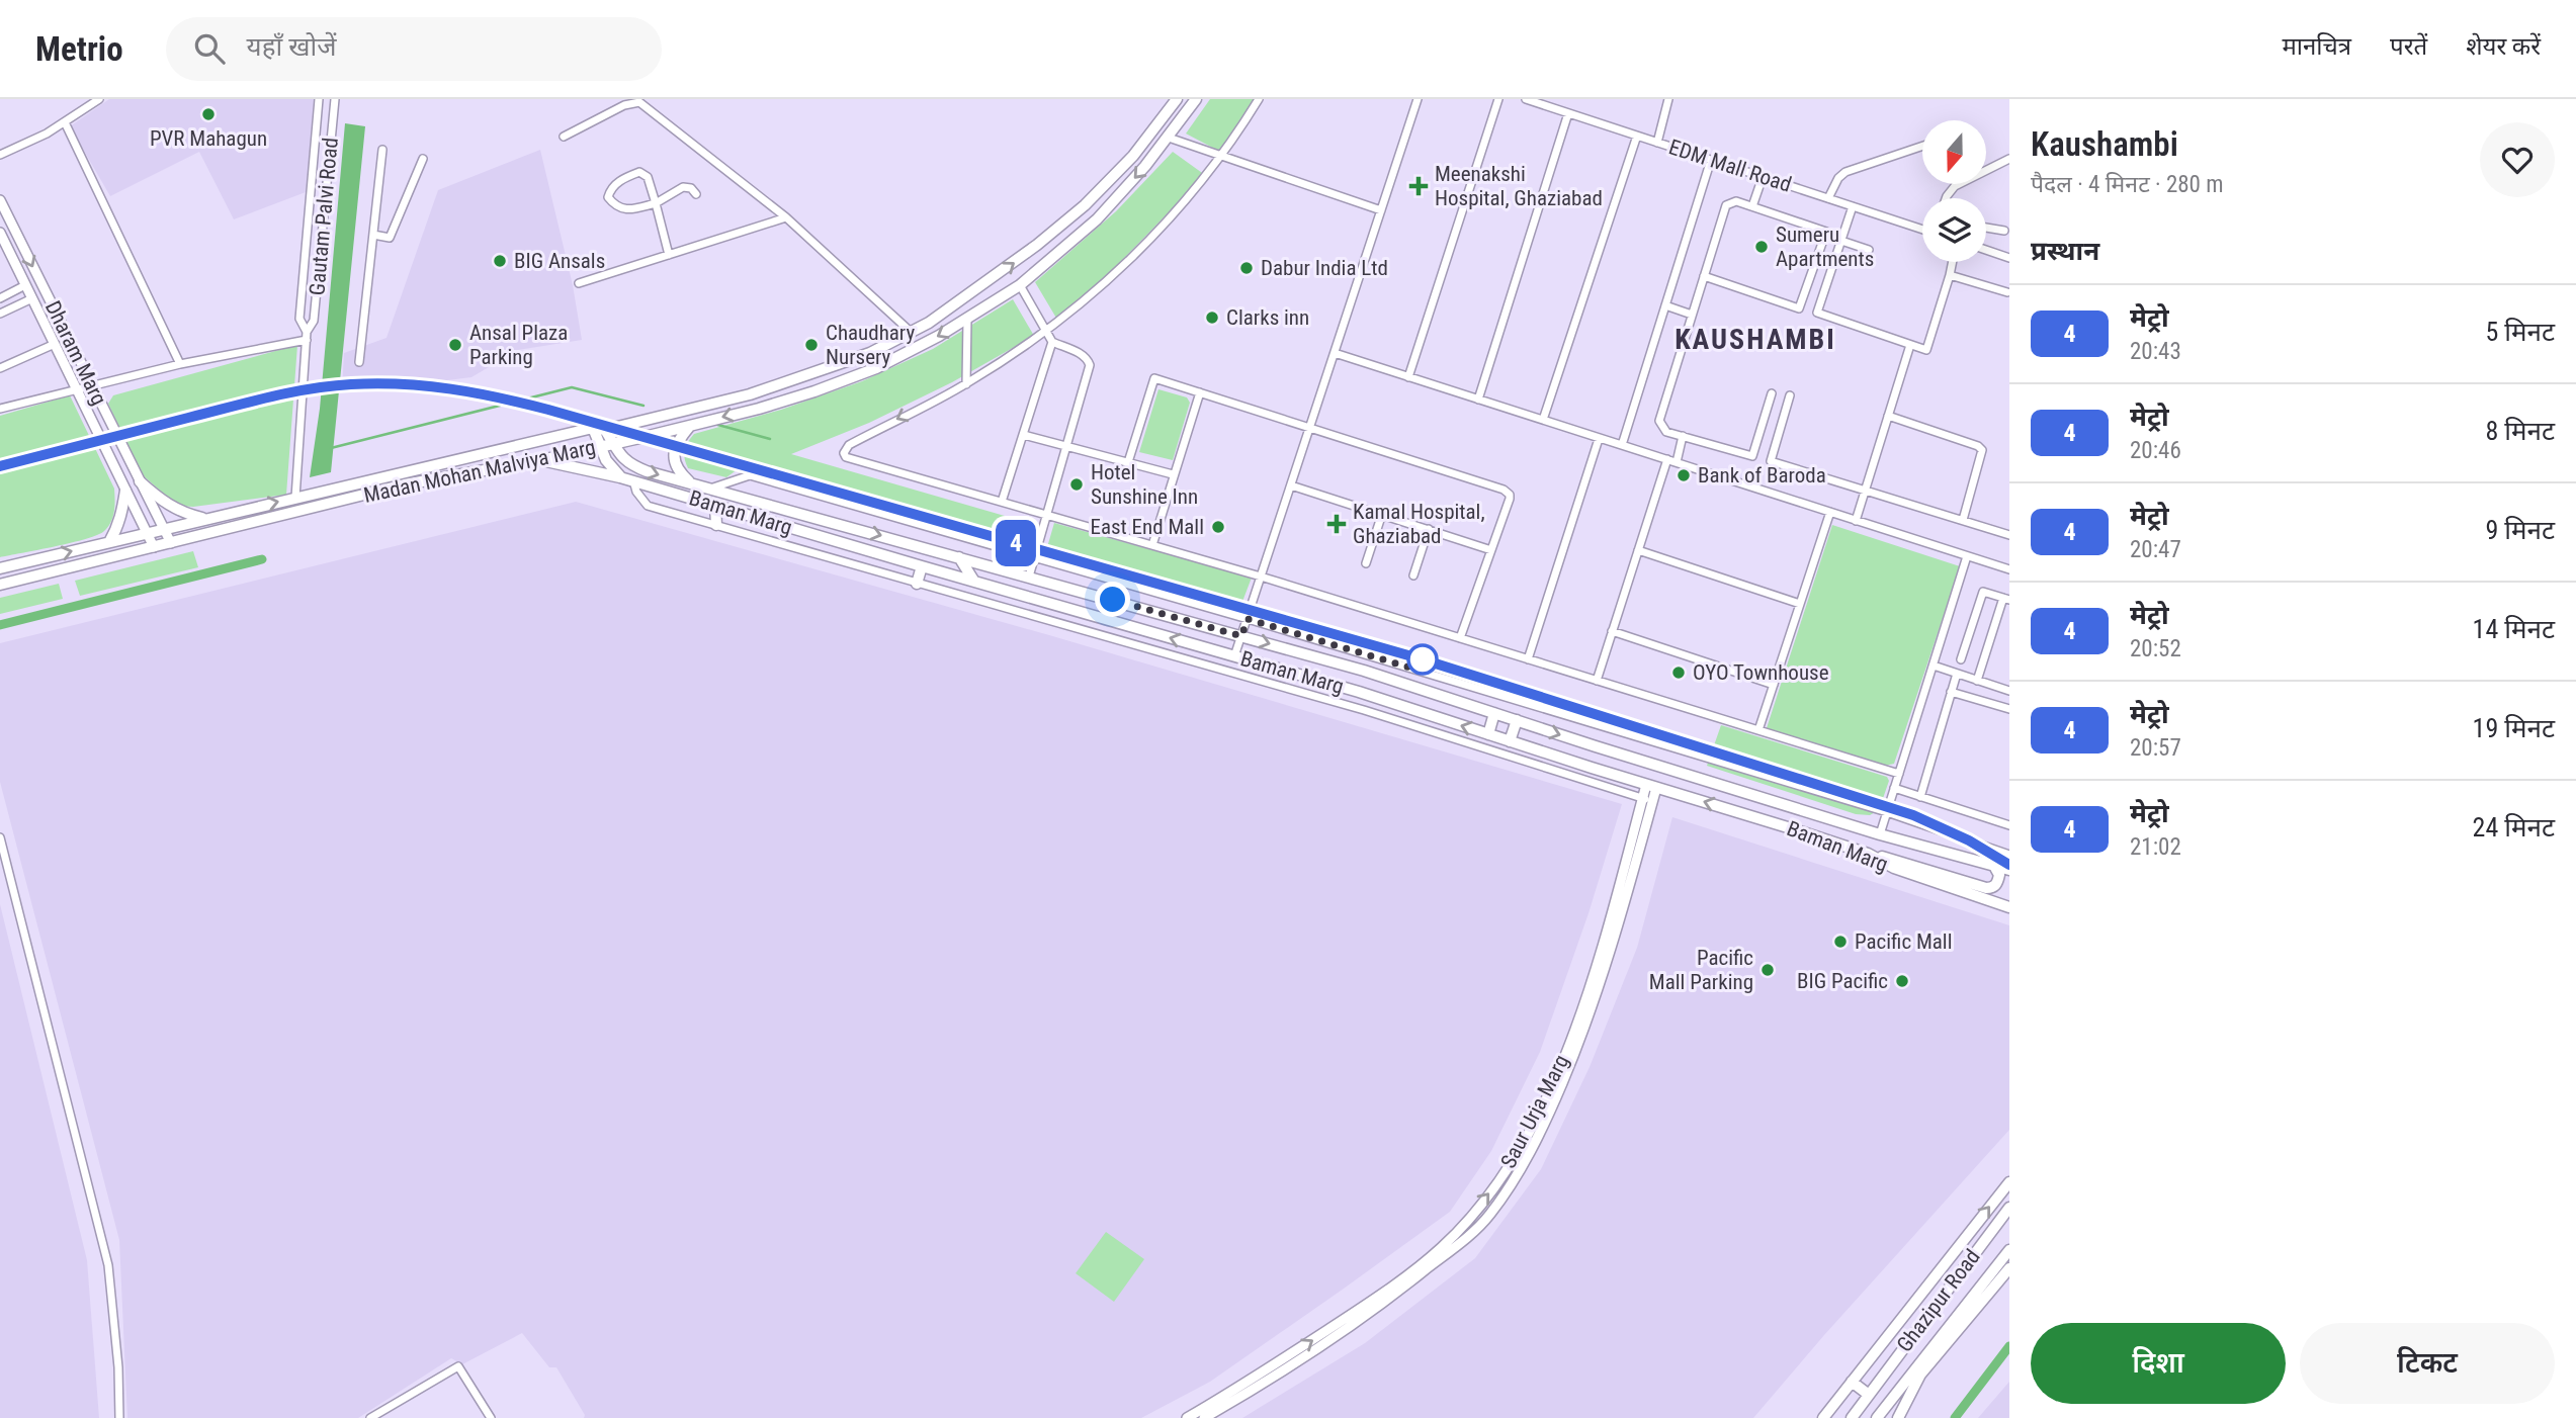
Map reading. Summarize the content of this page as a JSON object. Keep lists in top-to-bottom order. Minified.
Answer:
{"streets":{"main road":["Madan Mohan Malviya Marg","Baman Marg","Ghazipur Road"],"street":["EDM Mall Road","Gautam Palvi Road","Dharam Marg","Saur Urja Marg"]},"crossings":[["Gautam Palvi Road","Madan Mohan Malviya Marg"],["Dharam Marg","Madan Mohan Malviya Marg"],["Madan Mohan Malviya Marg","Baman Marg"],["Baman Marg","Saur Urja Marg"]],"districts":["KAUSHAMBI"],"places":{"other":["PVR Mahagun","Sumeru Apartments","BIG Ansals","Dabur India Ltd","Clarks inn","Ansal Plaza Parking","Chaudhary Nursery","Bank of Baroda","Hotel Sunshine Inn","East End Mall","OYO Townhouse","Pacific Mall","Pacific Mall Parking","BIG Pacific"],"health":["Meenakshi Hospital, Ghaziabad","Kamal Hospital, Ghaziabad"]},"lines":["metro line 4"],"north":"bottom","page":{"header":"Metrio","search":"यहाँ खोजें","nav":["मानचित्र","परतें","शेयर करें"],"on_map":"4","heading":[["Kaushambi","पैदल · 4 मिनट · 280 m"],"प्रस्थान"],"list":[{"mark":"4","name":"मेट्रो","note":"20:43","value":"5 मिनट"},{"mark":"4","name":"मेट्रो","note":"20:46","value":"8 मिनट"},{"mark":"4","name":"मेट्रो","note":"20:47","value":"9 मिनट"},{"mark":"4","name":"मेट्रो","note":"20:52","value":"14 मिनट"},{"mark":"4","name":"मेट्रो","note":"20:57","value":"19 मिनट"},{"mark":"4","name":"मेट्रो","note":"21:02","value":"24 मिनट"}],"buttons":["दिशा","टिकट"]}}
